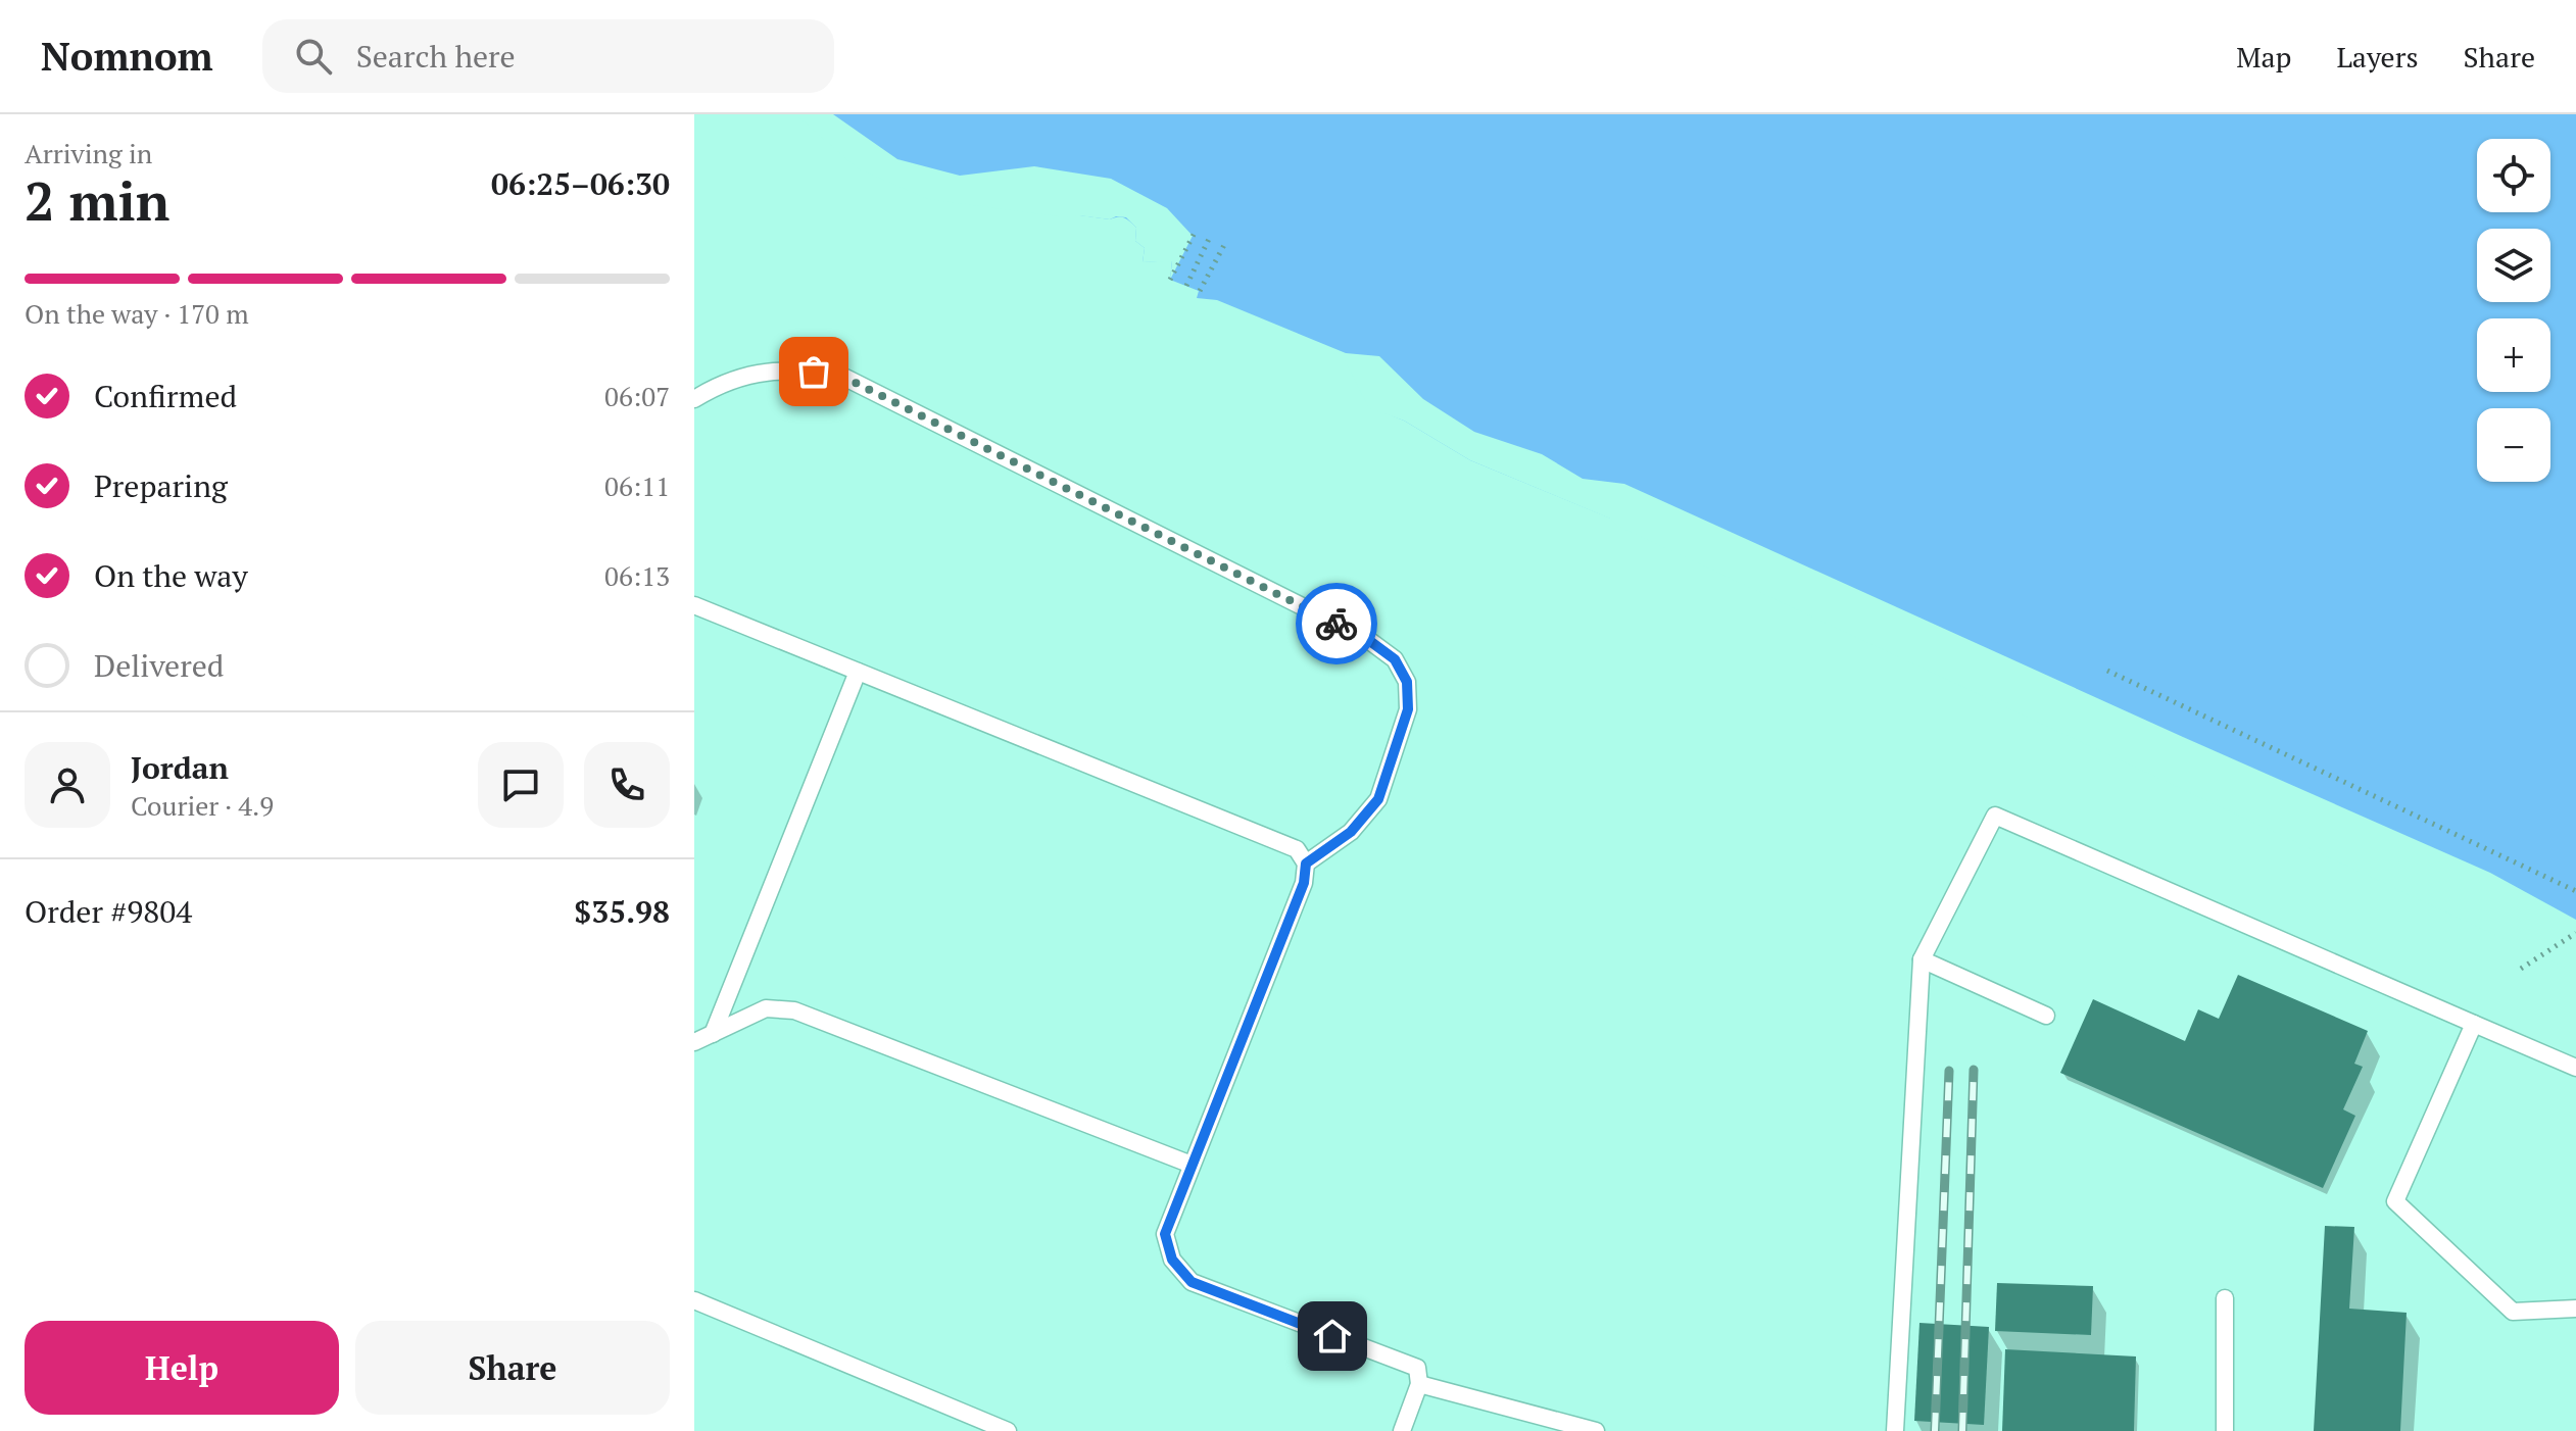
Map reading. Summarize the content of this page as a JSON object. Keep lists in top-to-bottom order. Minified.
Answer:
{"page":{"header":"Nomnom","search":"Search here","nav":["Map","Layers","Share"],"heading":["2 min","Arriving in","06:25–06:30"],"panel":["Jordan","Courier · 4.9","Order #9804","$35.98"],"map_buttons":["+","−"],"bar":"On the way · 170 m","list":[["Confirmed","06:07"],["Preparing","06:11"],["On the way","06:13"],"Delivered"],"buttons":["Help","Share"]}}
